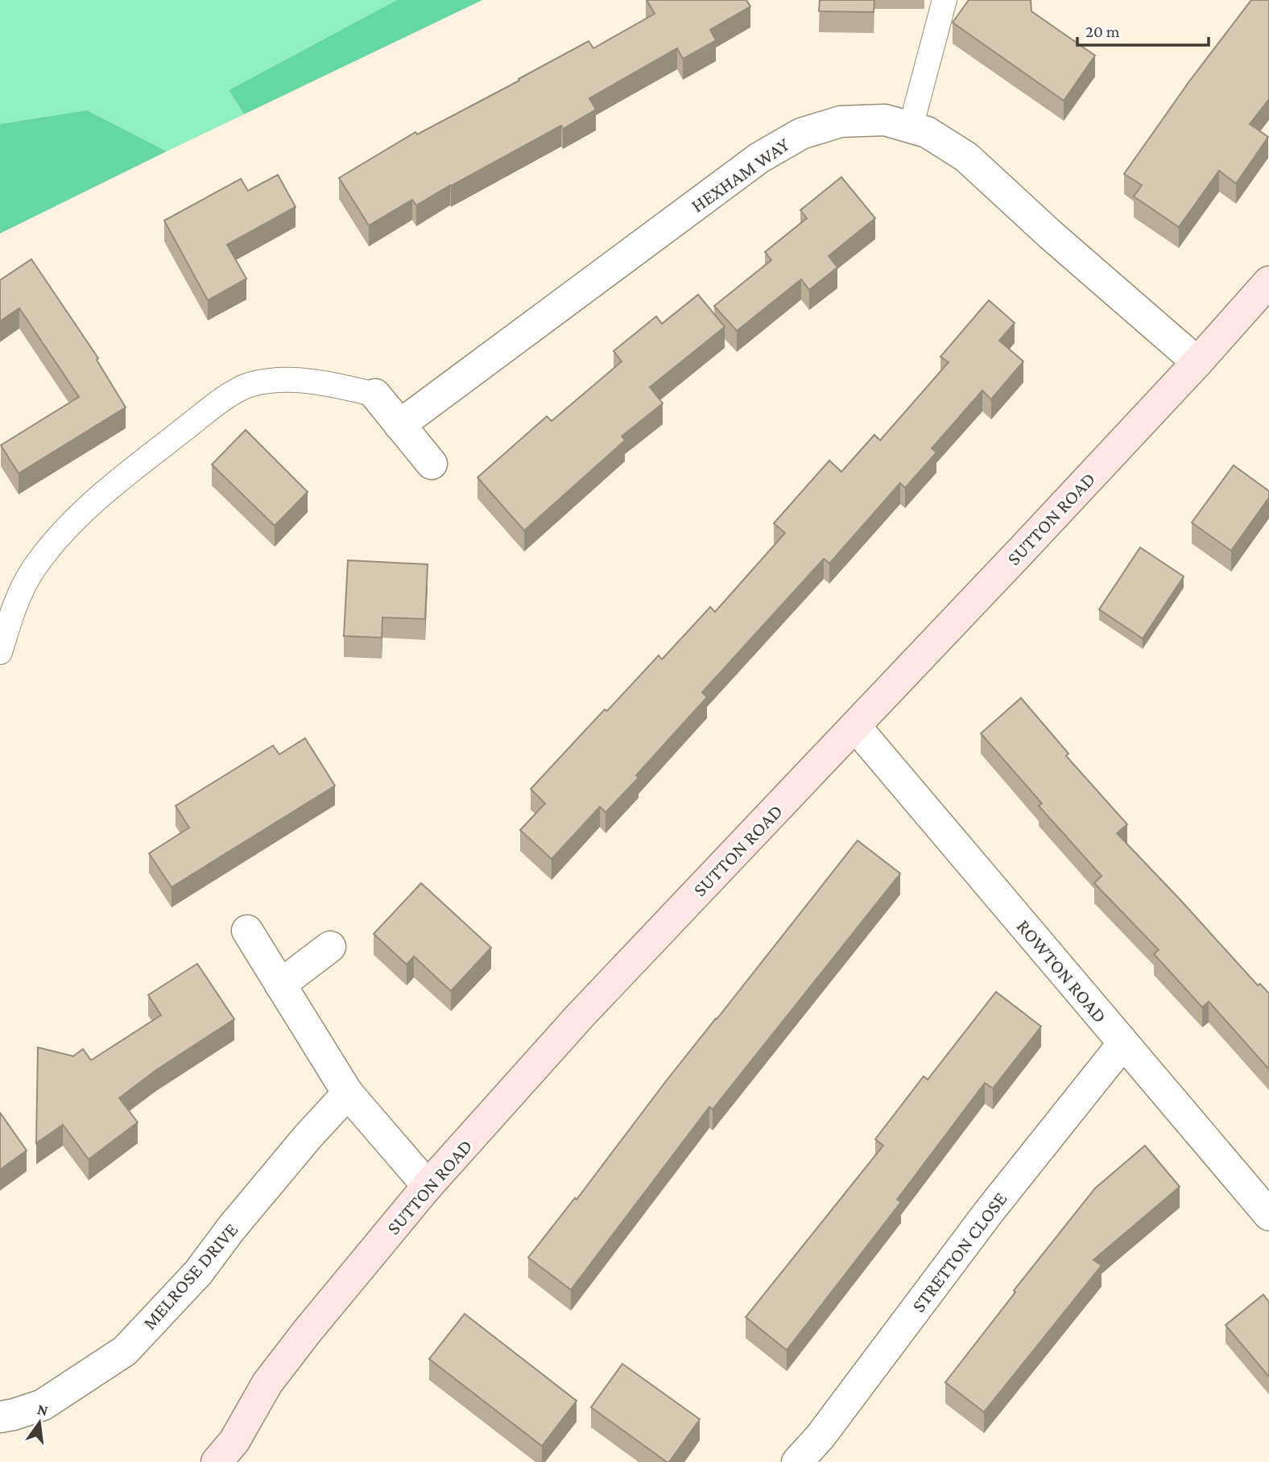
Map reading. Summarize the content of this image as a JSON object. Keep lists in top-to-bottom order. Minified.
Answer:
{"streets":{"street":["HEXHAM WAY","SUTTON ROAD","ROWTON ROAD","STRETTON CLOSE","MELROSE DRIVE"]},"crossings":[["HEXHAM WAY","SUTTON ROAD"],["SUTTON ROAD","ROWTON ROAD"],["ROWTON ROAD","STRETTON CLOSE"]],"scale_bar":"20 m","north":"top"}
